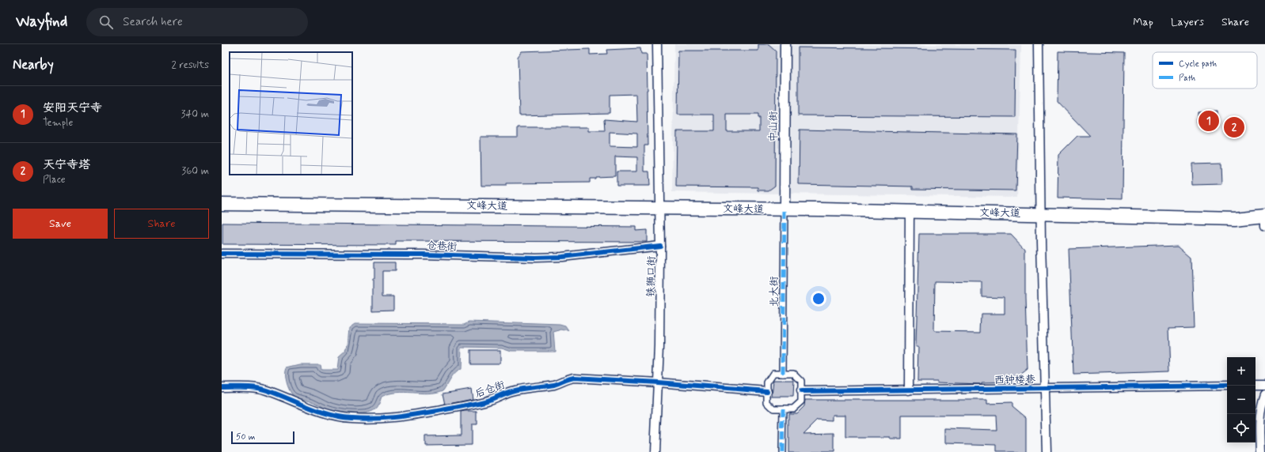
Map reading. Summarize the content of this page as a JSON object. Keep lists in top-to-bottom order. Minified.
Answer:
{"streets":{"main road":["文峰大道"],"street":["中山街","仓巷街","铁狮口街","北大街","西钟楼巷","后仓街"]},"crossings":[["中山街","文峰大道"],["中山街","北大街"],["文峰大道","铁狮口街"],["文峰大道","北大街"],["仓巷街","铁狮口街"],["铁狮口街","后仓街"],["北大街","西钟楼巷"],["北大街","后仓街"],["西钟楼巷","后仓街"]],"legend":["Cycle path","Path"],"scale_bar":"50 m","page":{"header":"Wayfind","search":"Search here","nav":["Map","Layers","Share"],"heading":["Nearby","2 results"],"list":[{"mark":"1","name":"安阳天宁寺","note":"Temple","value":"340 m"},{"mark":"2","name":"天宁寺塔","note":"Place","value":"360 m"}],"pins":["1","2"],"buttons":["Save","Share"],"map_buttons":["+","−"],"scale":"50 m"}}
